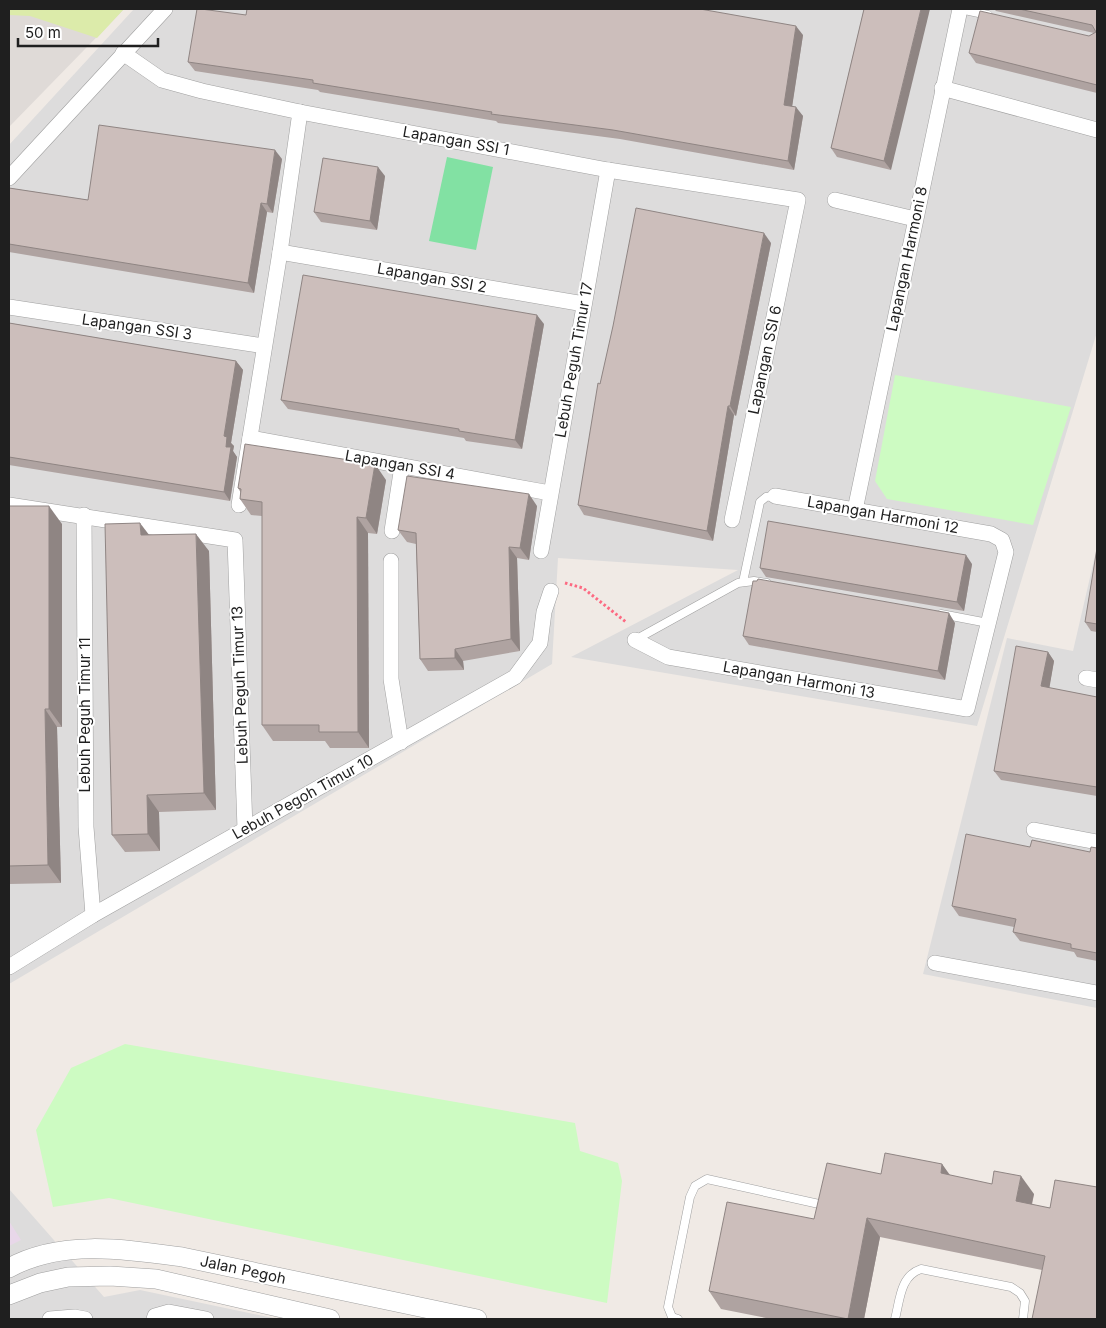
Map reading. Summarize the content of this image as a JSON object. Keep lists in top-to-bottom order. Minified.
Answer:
{"streets":{"street":["Lapangan SSI 1","Lapangan Harmoni 8","Lapangan SSI 2","Lapangan SSI 3","Lebuh Peguh Timur 17","Lapangan SSI 6","Lapangan SSI 4","Lapangan Harmoni 12","Lapangan Harmoni 13","Lebuh Peguh Timur 13","Lebuh Peguh Timur 11","Lebuh Pegoh Timur 10","Jalan Pegoh"]},"crossings":[["Lapangan SSI 1","Lebuh Peguh Timur 17"],["Lapangan SSI 1","Lapangan SSI 6"],["Lapangan Harmoni 8","Lapangan Harmoni 12"],["Lapangan SSI 2","Lebuh Peguh Timur 17"],["Lebuh Peguh Timur 17","Lapangan SSI 4"],["Lapangan Harmoni 12","Lapangan Harmoni 13"],["Lebuh Peguh Timur 13","Lebuh Peguh Timur 11"],["Lebuh Peguh Timur 13","Lebuh Pegoh Timur 10"],["Lebuh Peguh Timur 11","Lebuh Pegoh Timur 10"]],"scale_bar":"50 m"}
